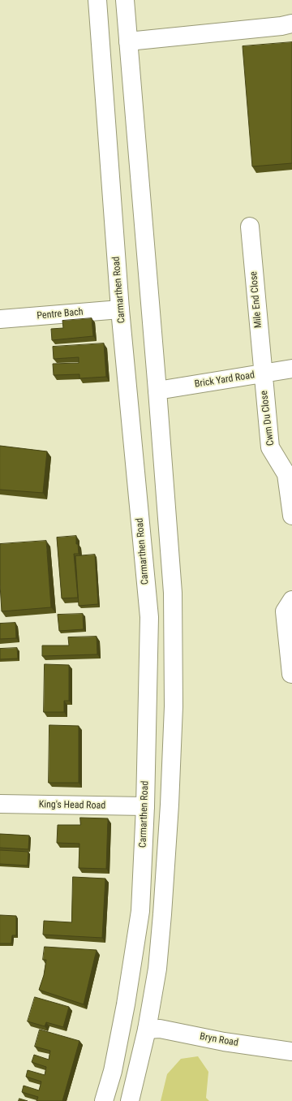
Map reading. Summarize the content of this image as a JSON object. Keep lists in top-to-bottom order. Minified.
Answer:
{"streets":{"main road":["Carmarthen Road","Mile End Close","Pentre Bach","Brick Yard Road","Cwm Du Close","King's Head Road","Bryn Road"]},"crossings":[["Carmarthen Road","Pentre Bach"],["Carmarthen Road","King's Head Road"],["Mile End Close","Brick Yard Road"],["Mile End Close","Cwm Du Close"],["Brick Yard Road","Cwm Du Close"]]}
